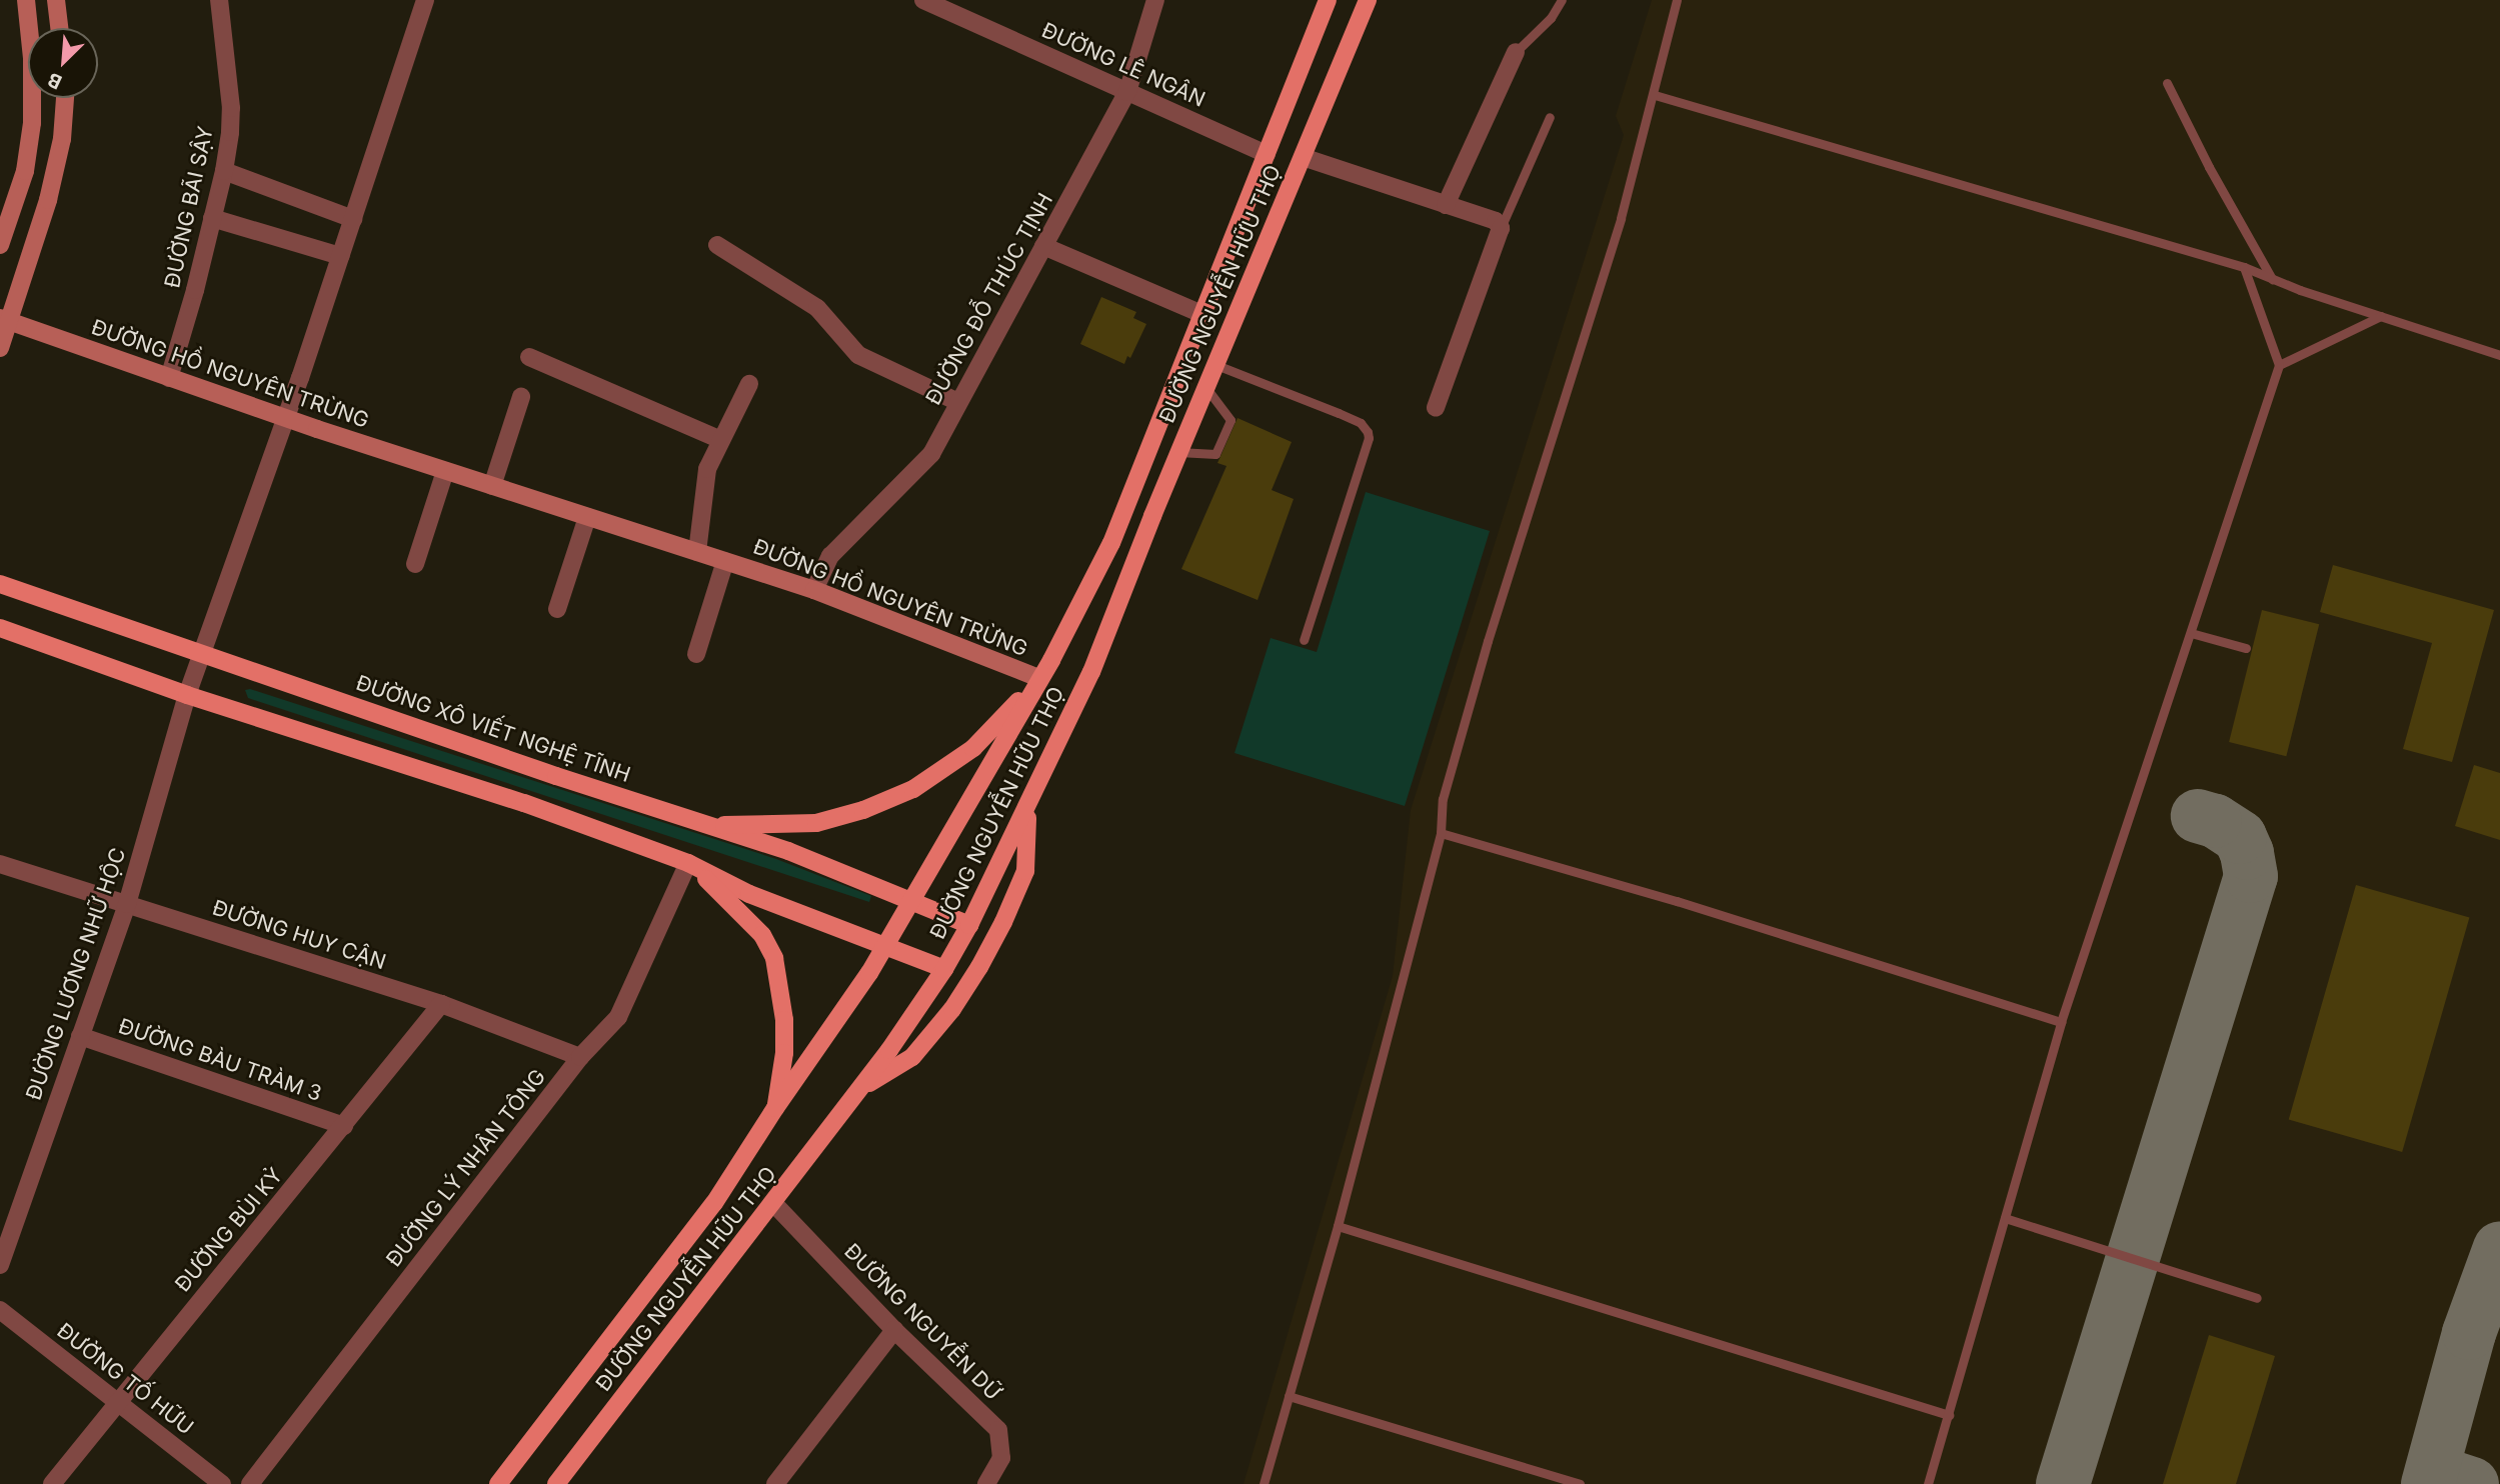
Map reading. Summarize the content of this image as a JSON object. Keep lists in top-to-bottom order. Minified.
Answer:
{"streets":{"main road":["ĐƯỜNG NGUYỄN HỮU THỌ","ĐƯỜNG XÔ VIẾT NGHỆ TĨNH"],"street":["ĐƯỜNG LÊ NGÂN","ĐƯỜNG BÃI SẬY","ĐƯỜNG ĐỖ THÚC TỊNH","ĐƯỜNG HỒ NGUYÊN TRỪNG","ĐƯỜNG HUY CẬN","ĐƯỜNG LƯƠNG NHỮ HỘC","ĐƯỜNG BÀU TRÀM 3","ĐƯỜNG LÝ NHÂN TÔNG","ĐƯỜNG BÙI KỶ","ĐƯỜNG NGUYỄN DỮ","ĐƯỜNG TỐ HỮU"]},"crossings":[["ĐƯỜNG LÊ NGÂN","ĐƯỜNG NGUYỄN HỮU THỌ"],["ĐƯỜNG LÊ NGÂN","ĐƯỜNG ĐỖ THÚC TỊNH"],["ĐƯỜNG BÃI SẬY","ĐƯỜNG HỒ NGUYÊN TRỪNG"],["ĐƯỜNG NGUYỄN HỮU THỌ","ĐƯỜNG ĐỖ THÚC TỊNH"],["ĐƯỜNG NGUYỄN HỮU THỌ","ĐƯỜNG HỒ NGUYÊN TRỪNG"],["ĐƯỜNG NGUYỄN HỮU THỌ","ĐƯỜNG XÔ VIẾT NGHỆ TĨNH"],["ĐƯỜNG NGUYỄN HỮU THỌ","ĐƯỜNG NGUYỄN DỮ"],["ĐƯỜNG ĐỖ THÚC TỊNH","ĐƯỜNG HỒ NGUYÊN TRỪNG"],["ĐƯỜNG HỒ NGUYÊN TRỪNG","ĐƯỜNG LƯƠNG NHỮ HỘC"],["ĐƯỜNG XÔ VIẾT NGHỆ TĨNH","ĐƯỜNG LƯƠNG NHỮ HỘC"],["ĐƯỜNG HUY CẬN","ĐƯỜNG LƯƠNG NHỮ HỘC"],["ĐƯỜNG HUY CẬN","ĐƯỜNG LÝ NHÂN TÔNG"],["ĐƯỜNG HUY CẬN","ĐƯỜNG BÙI KỶ"],["ĐƯỜNG LƯƠNG NHỮ HỘC","ĐƯỜNG BÀU TRÀM 3"],["ĐƯỜNG BÀU TRÀM 3","ĐƯỜNG BÙI KỶ"],["ĐƯỜNG BÙI KỶ","ĐƯỜNG TỐ HỮU"]],"north":"bottom left"}
